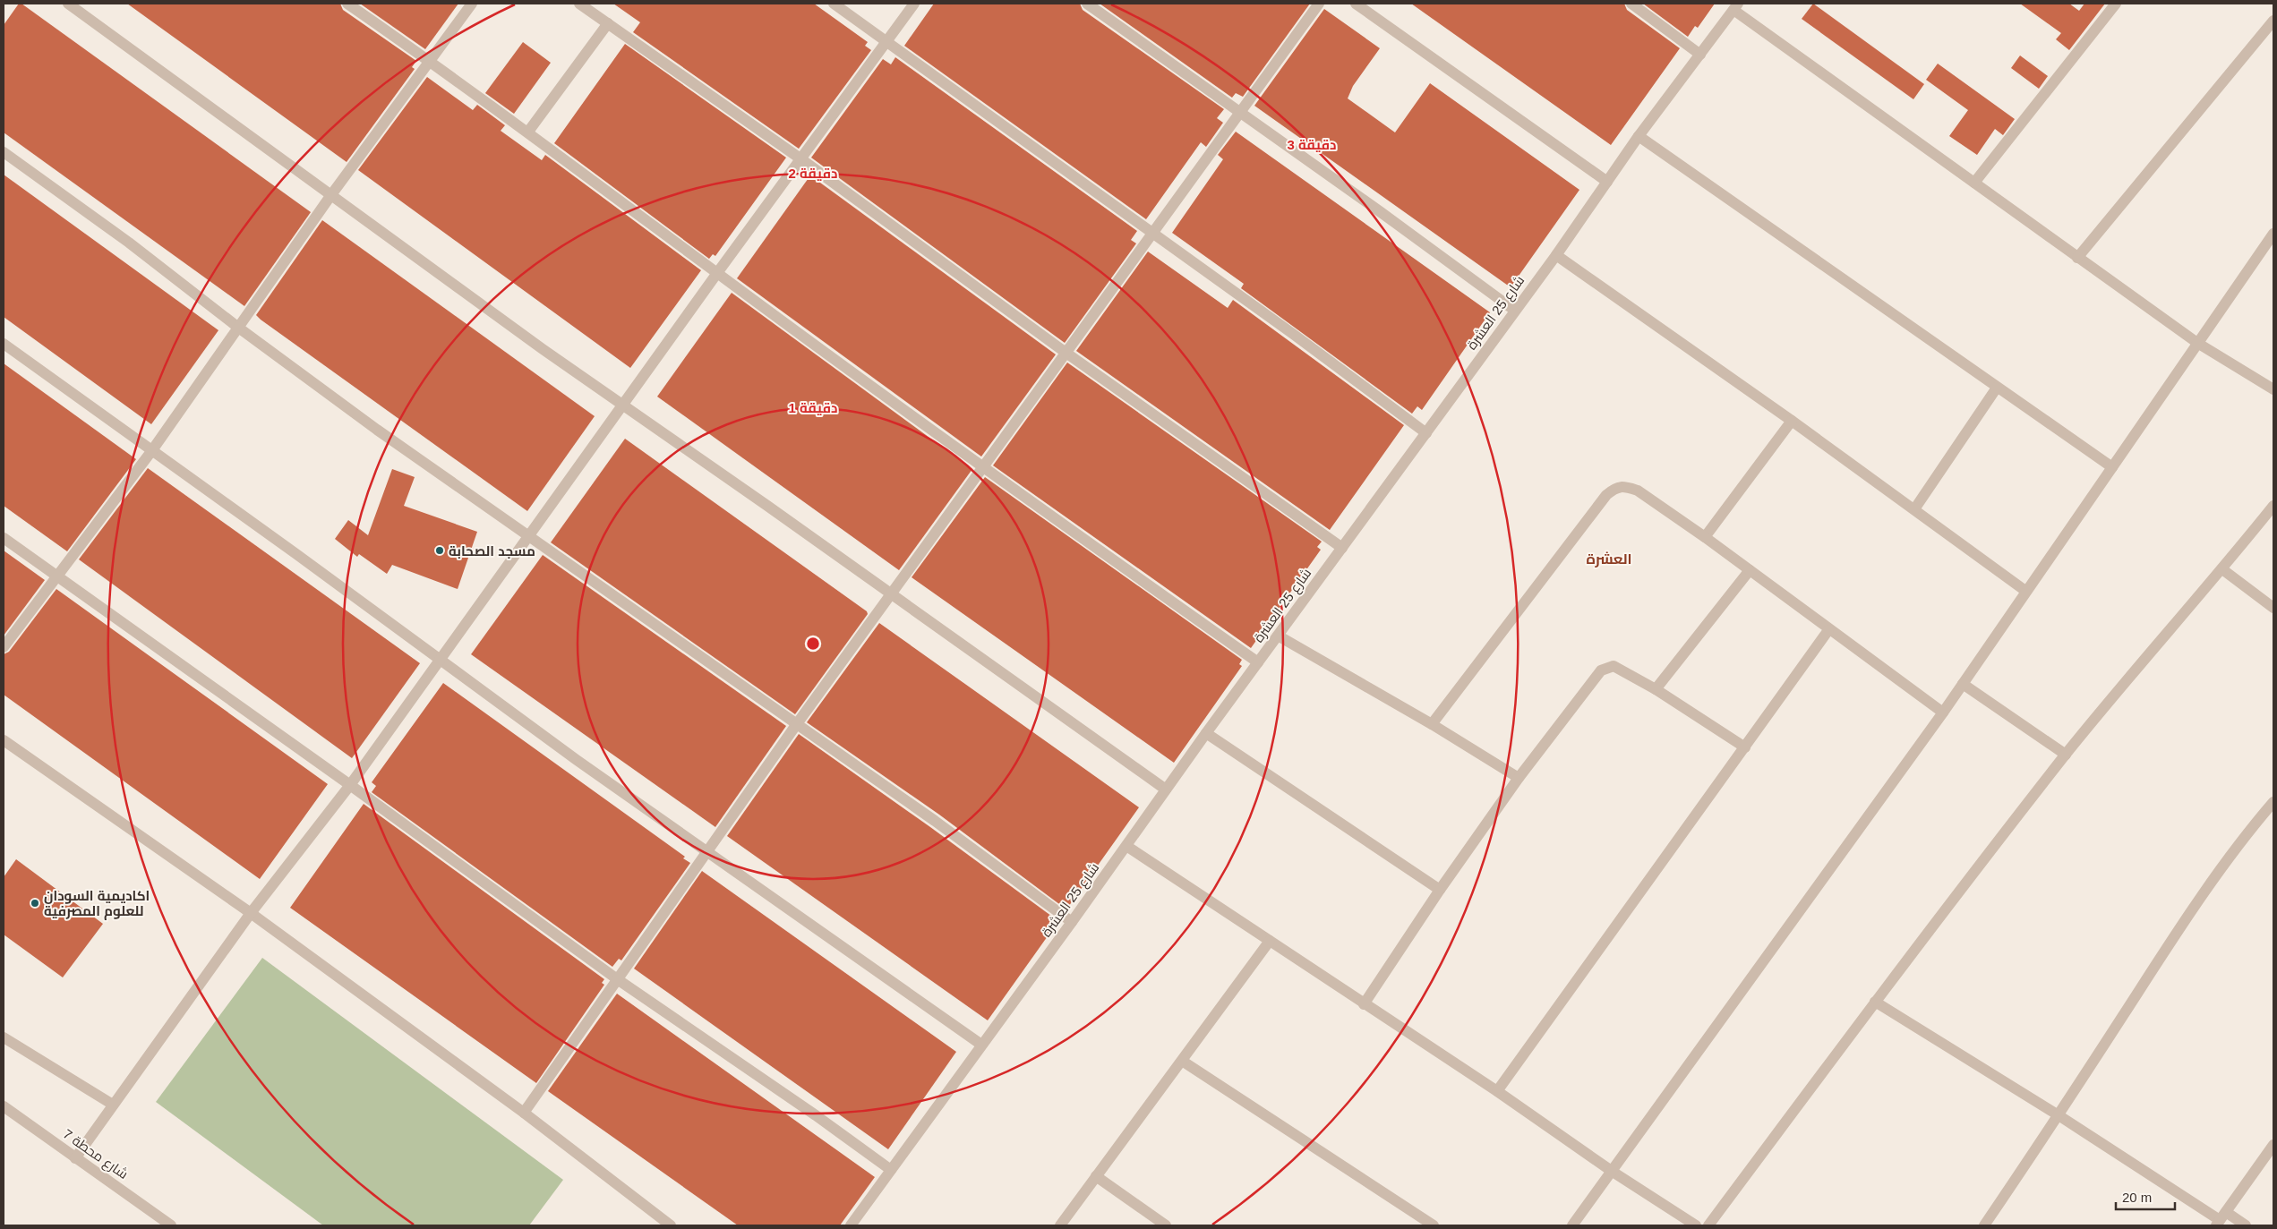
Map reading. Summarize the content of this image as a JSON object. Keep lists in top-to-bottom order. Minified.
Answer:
{"streets":{"street":["شارع 25 العشرة","شارع محطة 7"]},"districts":["العشرة"],"places":["مسجد الصحابة","اكاديمية السودان للعلوم المصرفية"],"scale_bar":"20 m","rings":["3 دقيقة","2 دقيقة","1 دقيقة"]}
